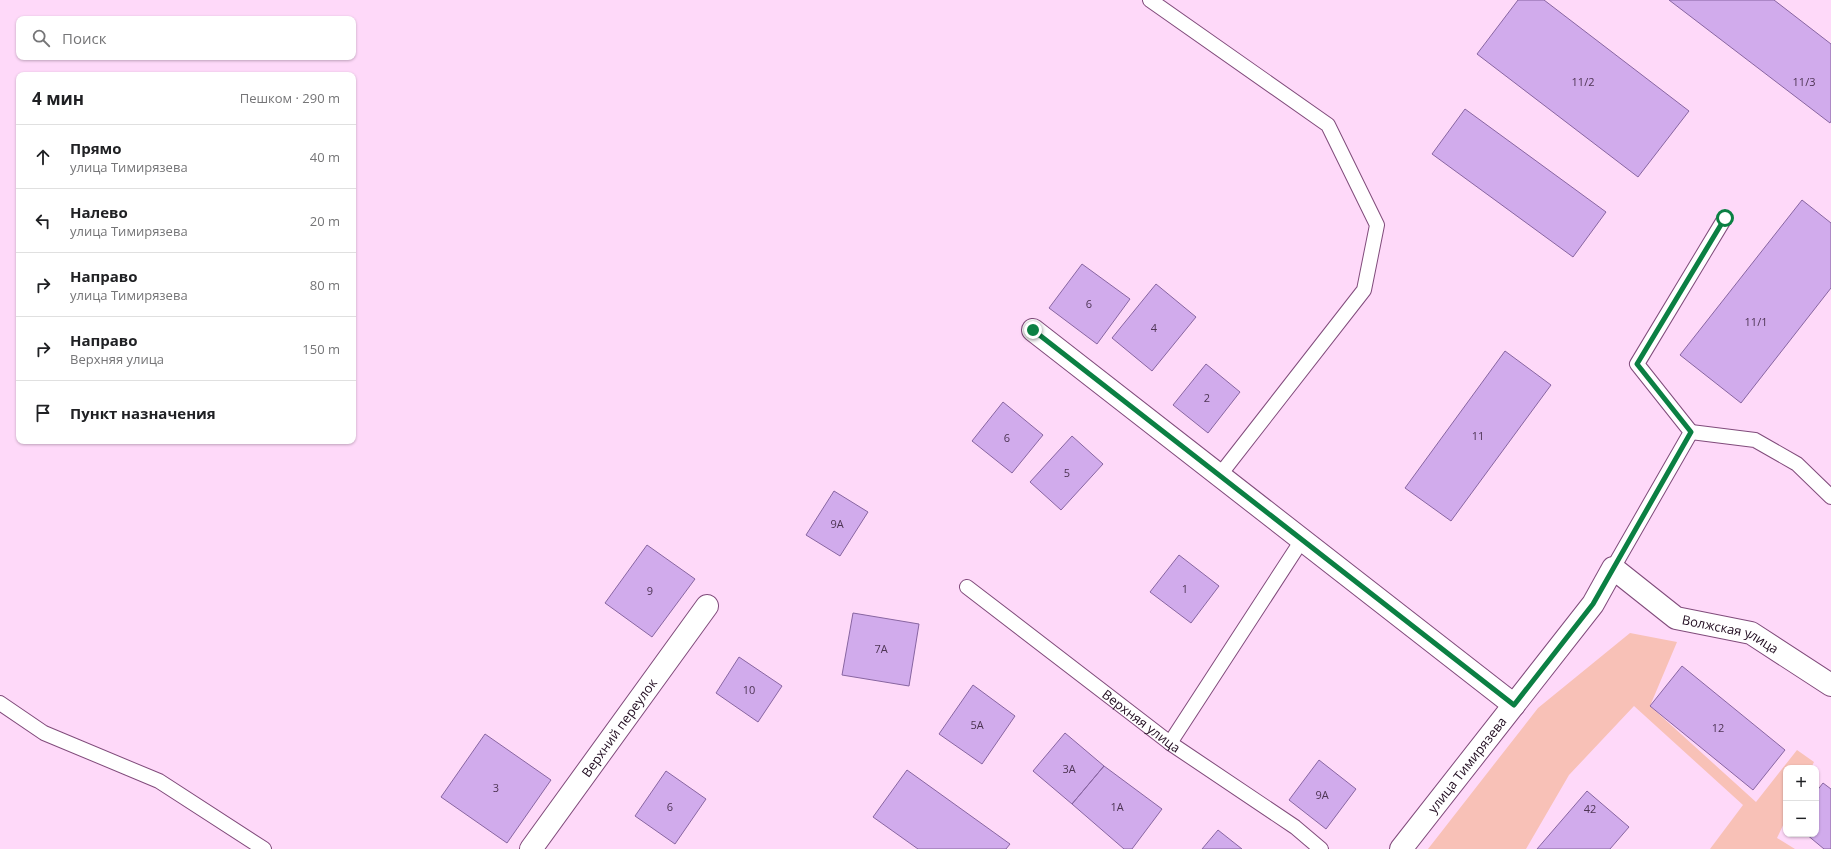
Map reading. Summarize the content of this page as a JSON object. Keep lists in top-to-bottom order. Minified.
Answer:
{"streets":{"street":["Волжская улица","Верхний переулок","улица Тимирязева"],"lane":["Верхняя улица"]},"crossings":[["Волжская улица","улица Тимирязева"]],"house_numbers":["11/2","11/3","6","11/1","4","2","11","6","5","9А","1","9","7А","10","5А","12","3А","3","9А","6","1А","42"],"page":{"search":"Поиск","heading":["4 мин","Пешком · 290 m"],"list":[["Прямо","улица Тимирязева","40 m"],["Налево","улица Тимирязева","20 m"],["Направо","улица Тимирязева","80 m"],["Направо","Верхняя улица","150 m"],"Пункт назначения"],"map_buttons":["+","−"]}}
